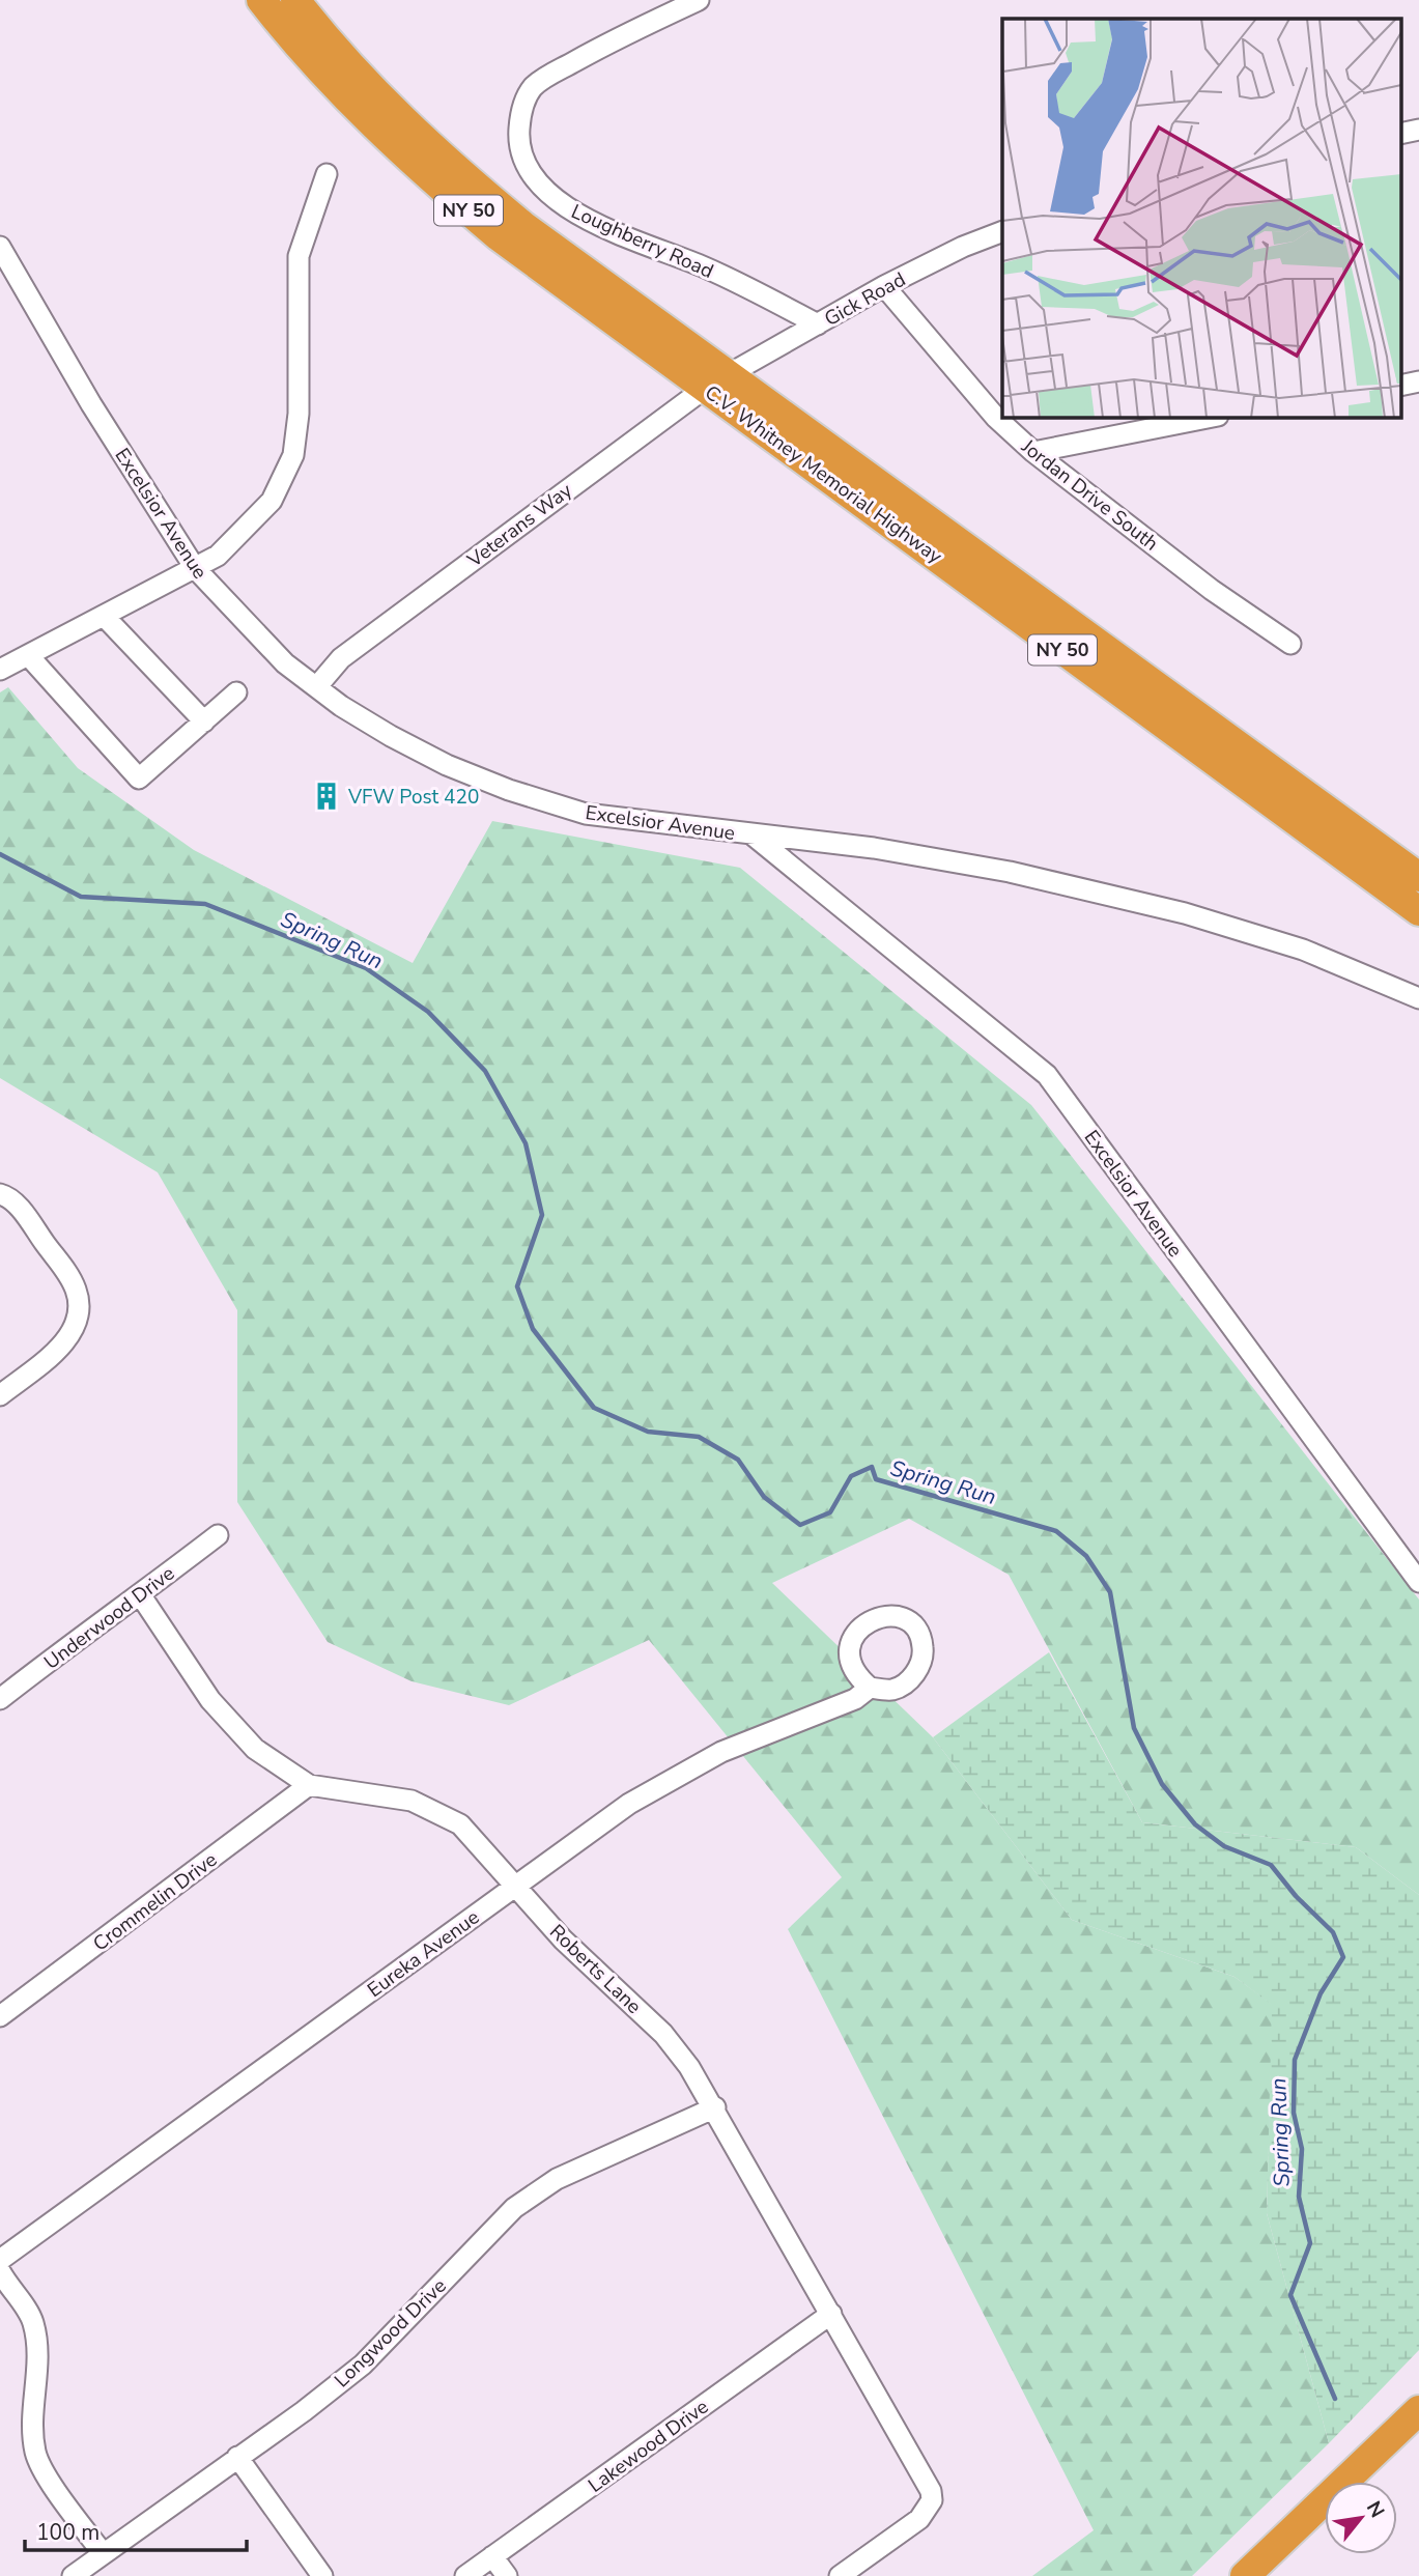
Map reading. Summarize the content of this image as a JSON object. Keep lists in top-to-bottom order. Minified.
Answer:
{"streets":{"highway":["NY 50","C.V. Whitney Memorial Highway"],"street":["Loughberry Road","Gick Road","Jordan Drive South","Excelsior Avenue","Veterans Way","Underwood Drive","Crommelin Drive","Eureka Avenue","Roberts Lane","Longwood Drive","Lakewood Drive"]},"crossings":[["Loughberry Road","Gick Road"],["Gick Road","C.V. Whitney Memorial Highway"],["Gick Road","Jordan Drive South"],["Gick Road","Veterans Way"],["C.V. Whitney Memorial Highway","Veterans Way"],["Excelsior Avenue","Veterans Way"],["Underwood Drive","Roberts Lane"],["Crommelin Drive","Roberts Lane"],["Eureka Avenue","Roberts Lane"],["Roberts Lane","Longwood Drive"],["Roberts Lane","Lakewood Drive"]],"water":["Spring Run"],"places":{"building":["VFW Post 420"]},"scale_bar":"100 m","north":"top right"}
